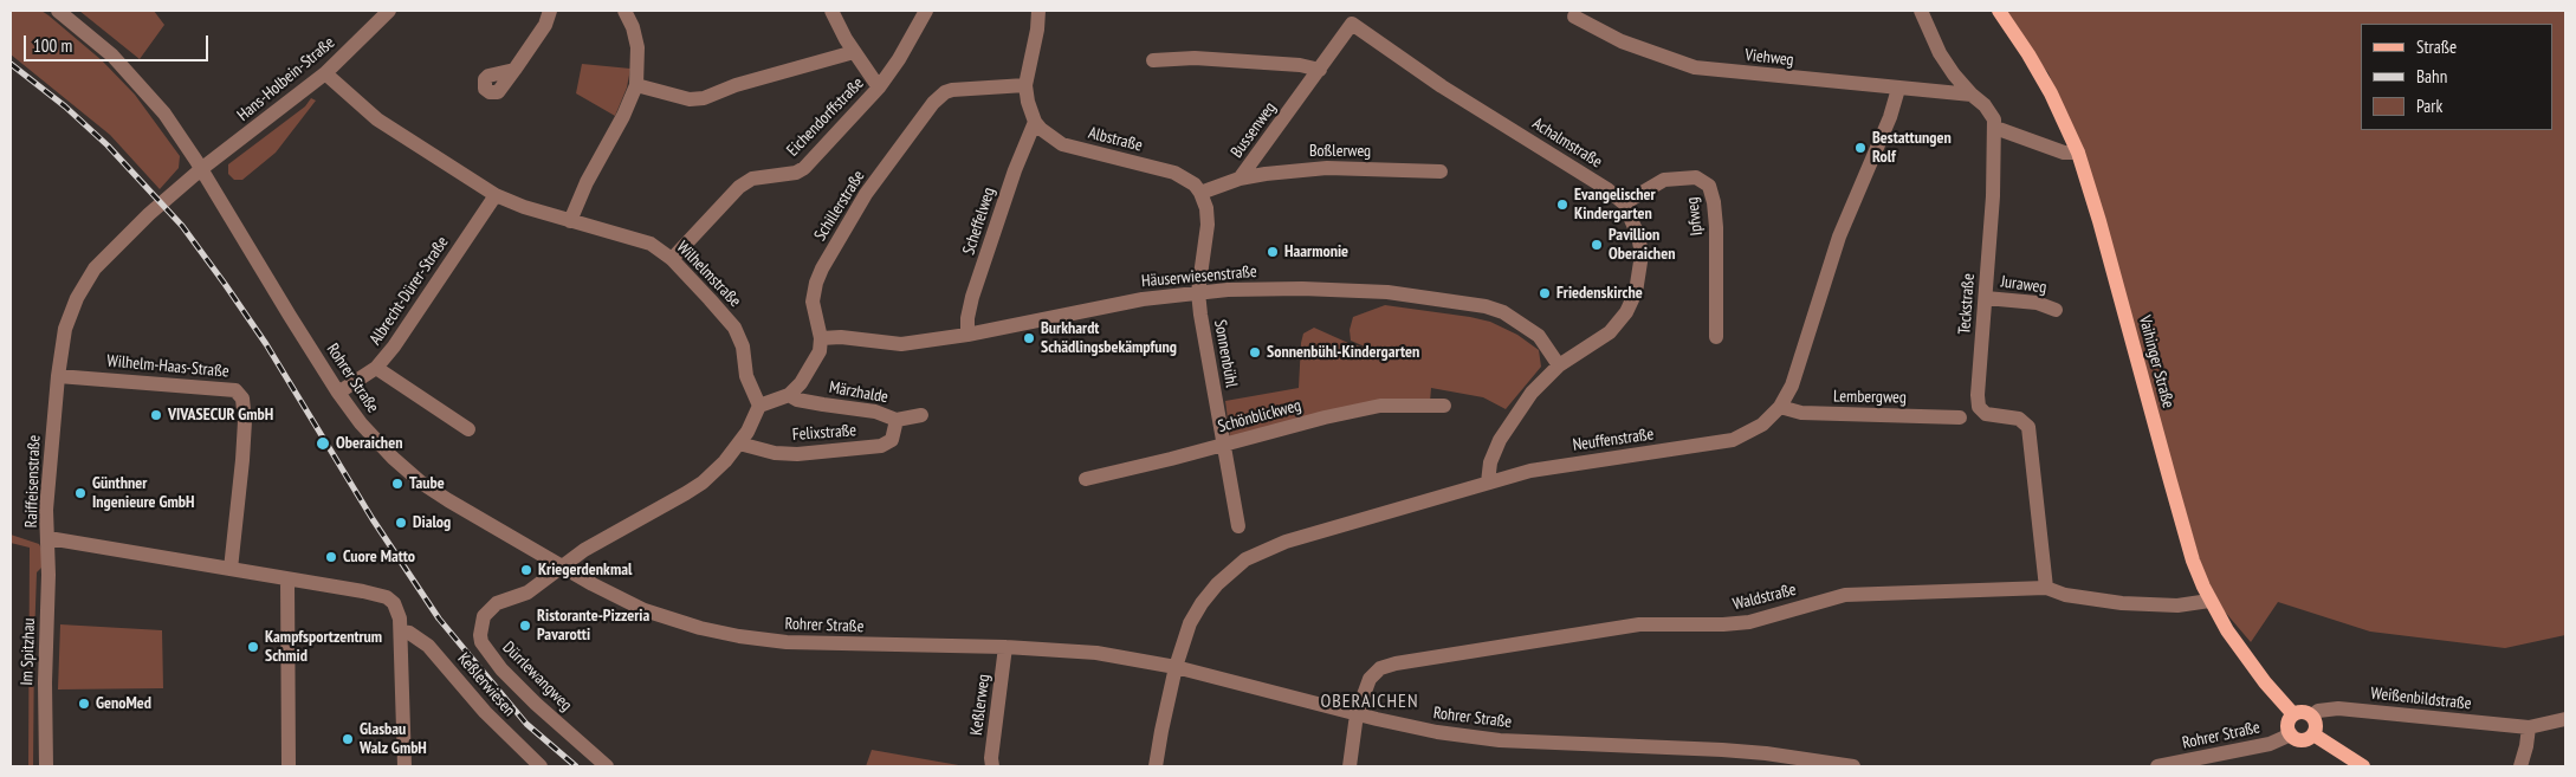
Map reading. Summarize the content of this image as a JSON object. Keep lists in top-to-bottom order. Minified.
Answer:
{"streets":{"main road":["Vaihinger Straße"],"street":["Viehweg","Hans-Holbein-Straße","Eichendorffstraße","Bussenweg","Albstraße","Achalmstraße","Boßlerweg","Schillerstraße","Ipfweg","Scheffelweg","Wilhelmstraße","Häuserwiesenstraße","Juraweg","Albrecht-Dürer-Straße","Teckstraße","Sonnenbühl","Wilhelm-Haas-Straße","Rohrer Straße","Märzhalde","Lembergweg","Schönblickweg","Felixstraße","Neuffenstraße","Raiffeisenstraße","Waldstraße","Im Spitzhau","Dürrlewangweg","Keßlerwiesen","Weißenbildstraße","Keßlerweg"]},"crossings":[["Viehweg","Neuffenstraße"],["Hans-Holbein-Straße","Wilhelmstraße"],["Hans-Holbein-Straße","Rohrer Straße"],["Hans-Holbein-Straße","Raiffeisenstraße"],["Eichendorffstraße","Wilhelmstraße"],["Bussenweg","Albstraße"],["Bussenweg","Achalmstraße"],["Bussenweg","Boßlerweg"],["Albstraße","Scheffelweg"],["Achalmstraße","Ipfweg"],["Achalmstraße","Häuserwiesenstraße"],["Achalmstraße","Neuffenstraße"],["Schillerstraße","Häuserwiesenstraße"],["Scheffelweg","Häuserwiesenstraße"],["Wilhelmstraße","Albrecht-Dürer-Straße"],["Häuserwiesenstraße","Sonnenbühl"],["Juraweg","Teckstraße"],["Albrecht-Dürer-Straße","Rohrer Straße"],["Teckstraße","Waldstraße"],["Sonnenbühl","Schönblickweg"],["Vaihinger Straße","Rohrer Straße"],["Vaihinger Straße","Waldstraße"],["Vaihinger Straße","Weißenbildstraße"],["Wilhelm-Haas-Straße","Raiffeisenstraße"],["Rohrer Straße","Neuffenstraße"],["Rohrer Straße","Raiffeisenstraße"],["Rohrer Straße","Waldstraße"],["Rohrer Straße","Dürrlewangweg"],["Rohrer Straße","Weißenbildstraße"],["Rohrer Straße","Keßlerweg"],["Märzhalde","Felixstraße"],["Lembergweg","Neuffenstraße"],["Raiffeisenstraße","Im Spitzhau"],["Raiffeisenstraße","Keßlerwiesen"]],"districts":["OBERAICHEN"],"places":["Bestattungen Rolf","Evangelischer Kindergarten","Pavillion Oberaichen","Haarmonie","Friedenskirche","Burkhardt Schädlingsbekämpfung","Sonnenbühl-Kindergarten","VIVASECUR GmbH","Oberaichen","Taube","Günthner Ingenieure GmbH","Dialog","Cuore Matto","Kriegerdenkmal","Ristorante-Pizzeria Pavarotti","Kampfsportzentrum Schmid","GenoMed","Glasbau Walz GmbH"],"legend":["Straße","Bahn","Park"],"scale_bar":"100 m"}
